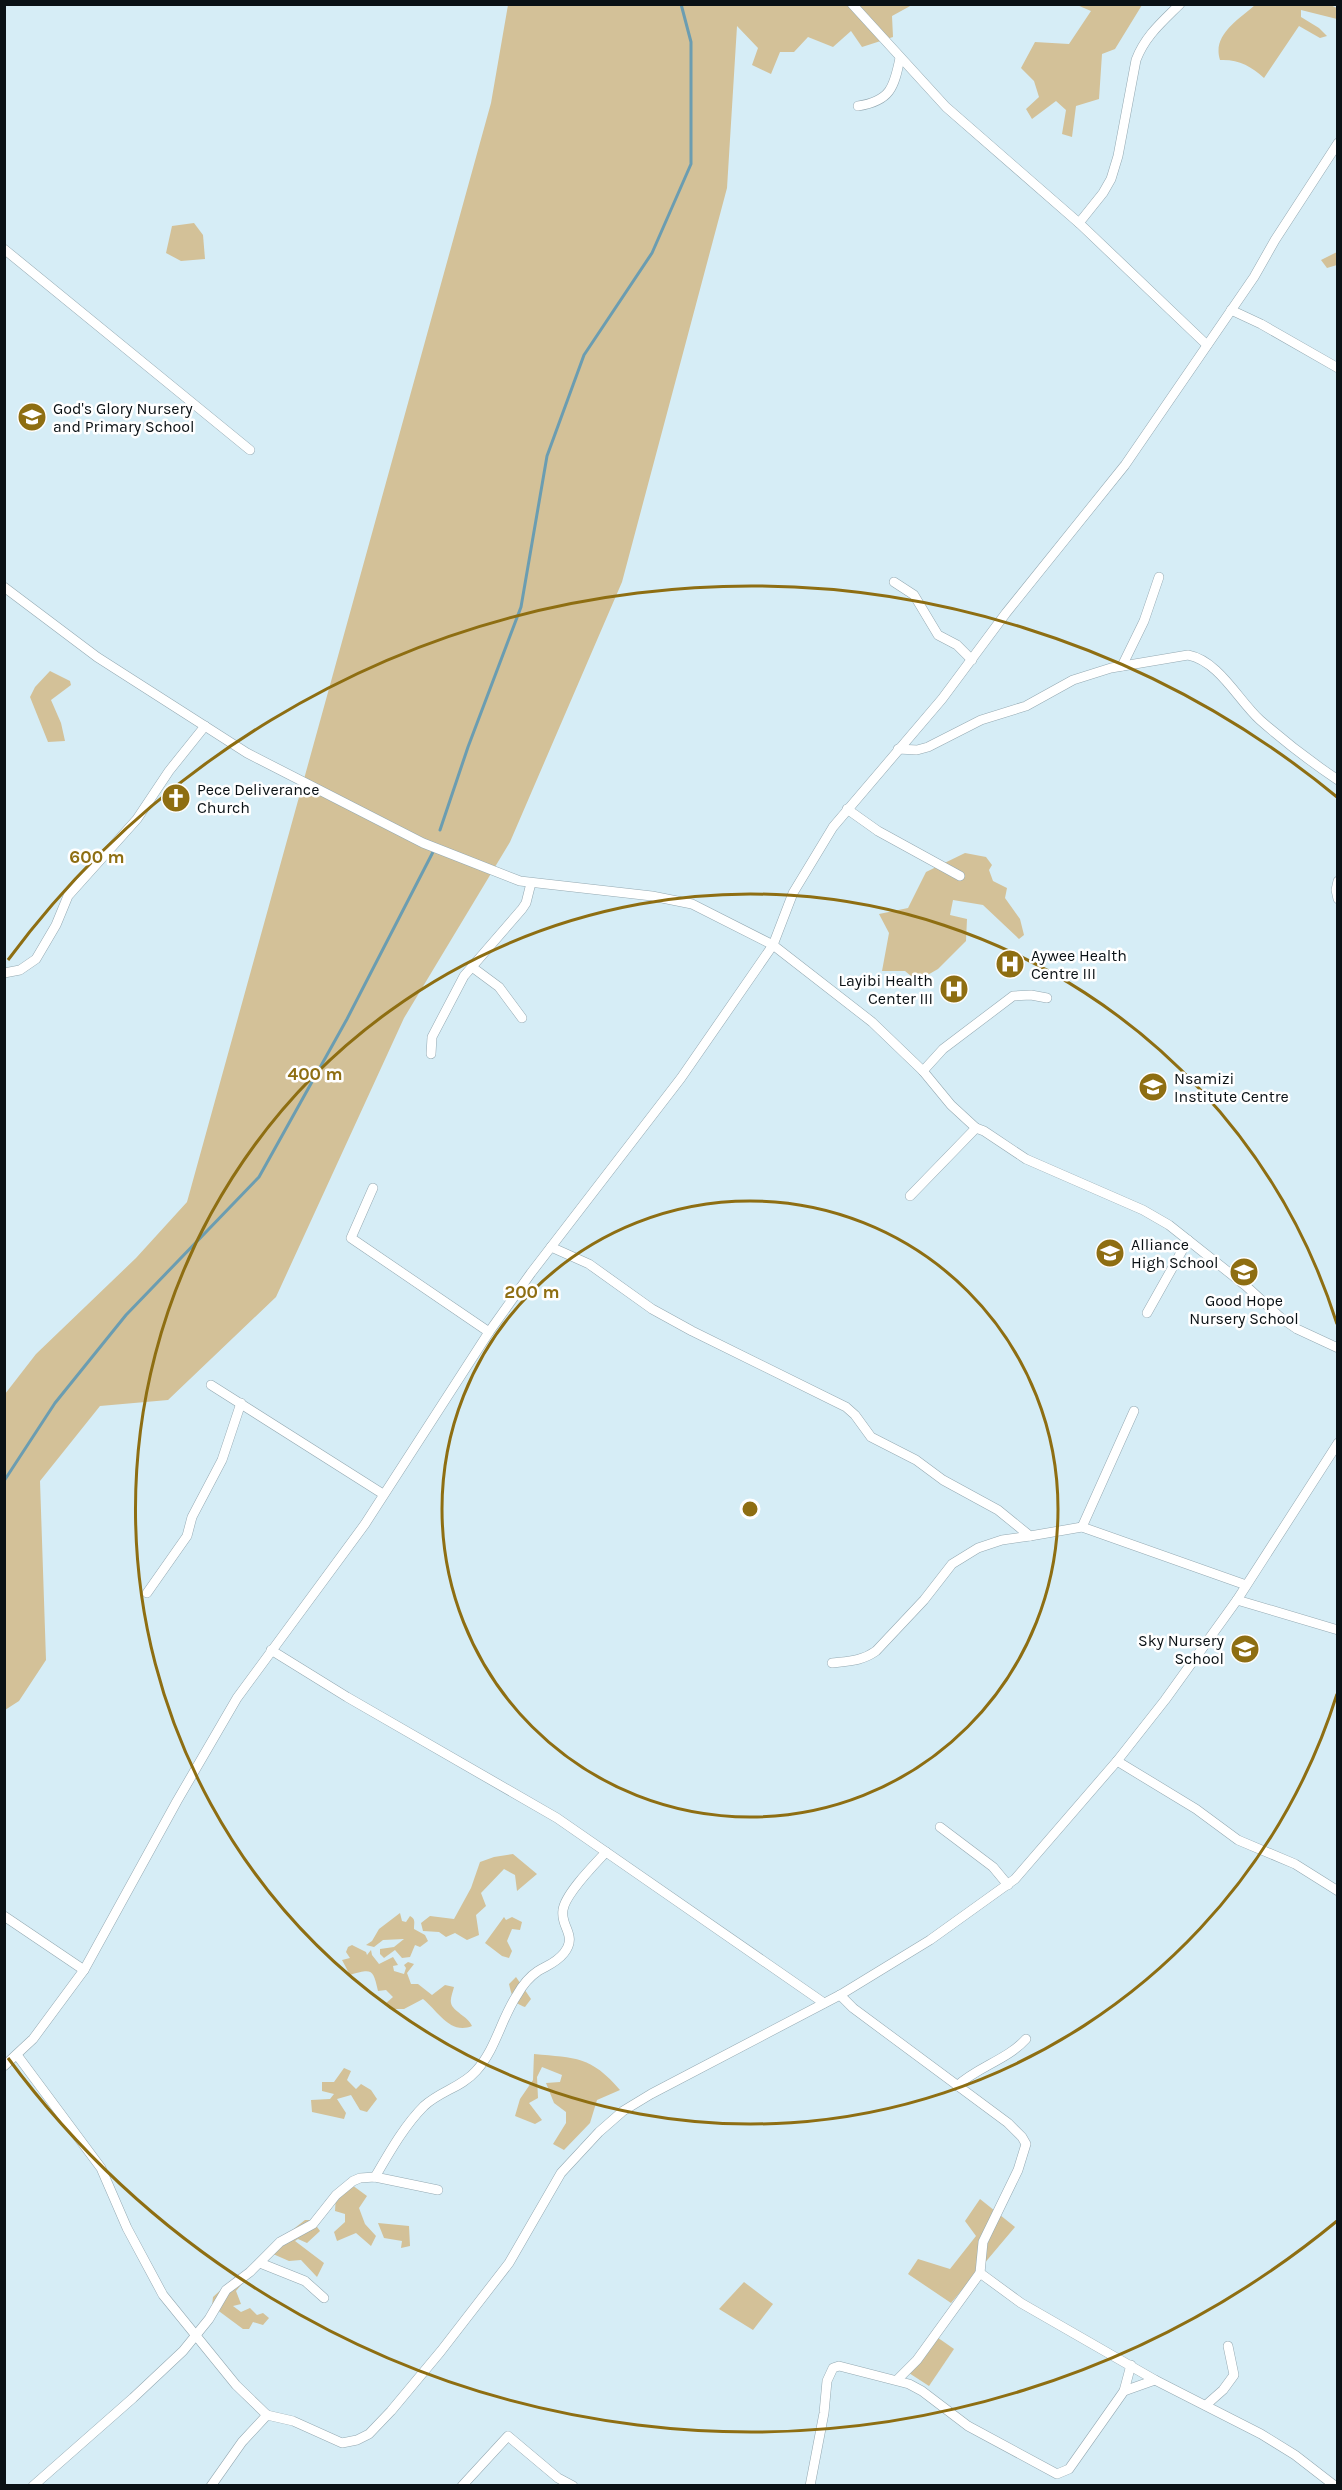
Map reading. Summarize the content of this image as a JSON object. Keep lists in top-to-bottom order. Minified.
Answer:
{"places":{"school or university":["God's Glory Nursery and Primary School","Nsamizi Institute Centre","Alliance High School","Good Hope Nursery School","Sky Nursery School"],"church":["Pece Deliverance Church"],"hospital":["Aywee Health Centre III","Layibi Health Center III"]},"rings":["600 m","400 m","200 m"]}
